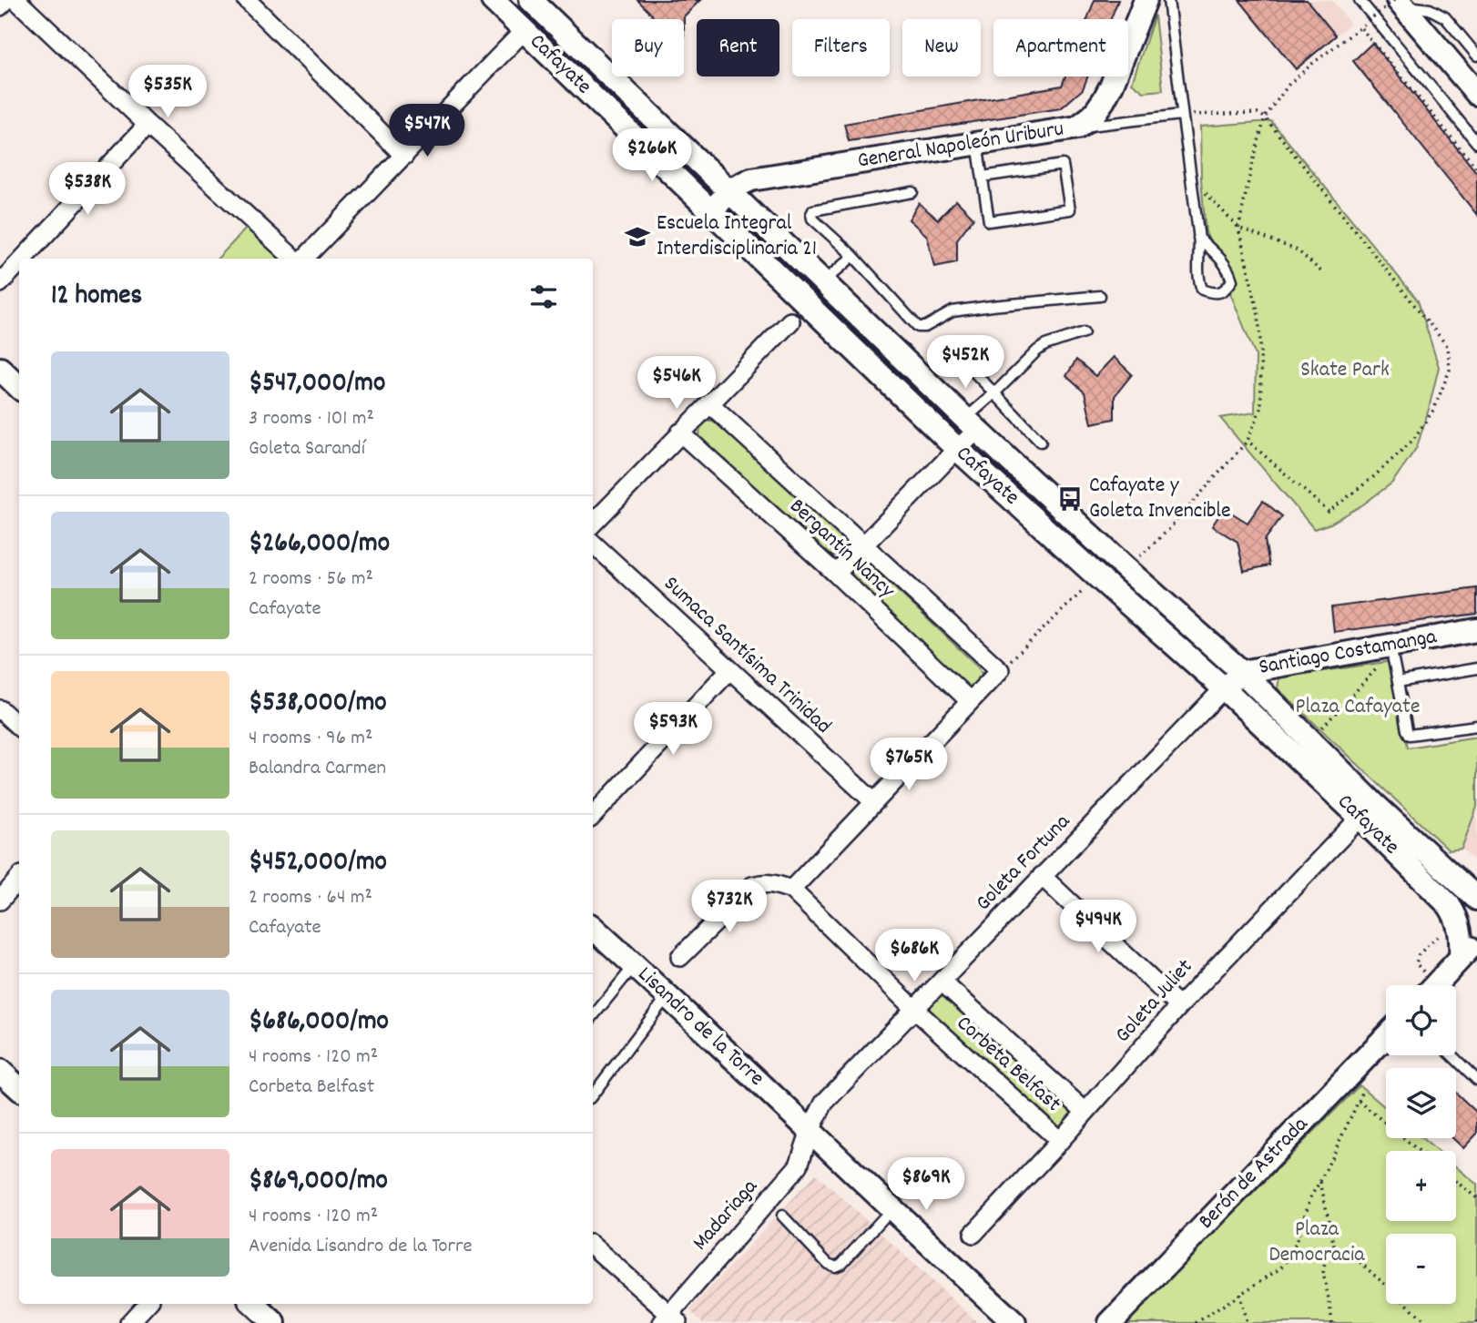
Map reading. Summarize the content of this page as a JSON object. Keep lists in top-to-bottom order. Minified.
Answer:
{"streets":{"street":["Cafayate","General Napoleón Uriburu","Bergantín Nancy","Santiago Costamanga","Sumaca Santísima Trinidad","Goleta Fortuna","Goleta Juliet","Lisandro de la Torre","Corbeta Belfast","Berón de Astrada","Madariaga"]},"crossings":[["Cafayate","General Napoleón Uriburu"],["Cafayate","Santiago Costamanga"],["Cafayate","Goleta Fortuna"],["Cafayate","Goleta Juliet"],["Santiago Costamanga","Goleta Fortuna"],["Goleta Fortuna","Lisandro de la Torre"],["Goleta Fortuna","Corbeta Belfast"],["Goleta Fortuna","Madariaga"],["Goleta Juliet","Corbeta Belfast"],["Lisandro de la Torre","Madariaga"]],"parks":["Skate Park","Plaza Cafayate","Plaza Democracia"],"places":{"school or university":["Escuela Integral Interdisciplinaria 21"],"bus stop":["Cafayate y Goleta Invencible"]},"page":{"chip":["Buy","Rent","Filters","New","Apartment"],"price":["$535K","$547K","$266K","$538K","$452K","$546K","$593K","$765K","$732K","$494K","$686K","$869K"],"heading":"12 homes","list":[{"name":"$547,000/mo","note":"3 rooms · 101 m² · Goleta Sarandí"},{"name":"$266,000/mo","note":"2 rooms · 56 m² · Cafayate"},{"name":"$538,000/mo","note":"4 rooms · 96 m² · Balandra Carmen"},{"name":"$452,000/mo","note":"2 rooms · 64 m² · Cafayate"},{"name":"$686,000/mo","note":"4 rooms · 120 m² · Corbeta Belfast"},{"name":"$869,000/mo","note":"4 rooms · 120 m² · Avenida Lisandro de la Torre"}],"map_buttons":["+","−"]}}
